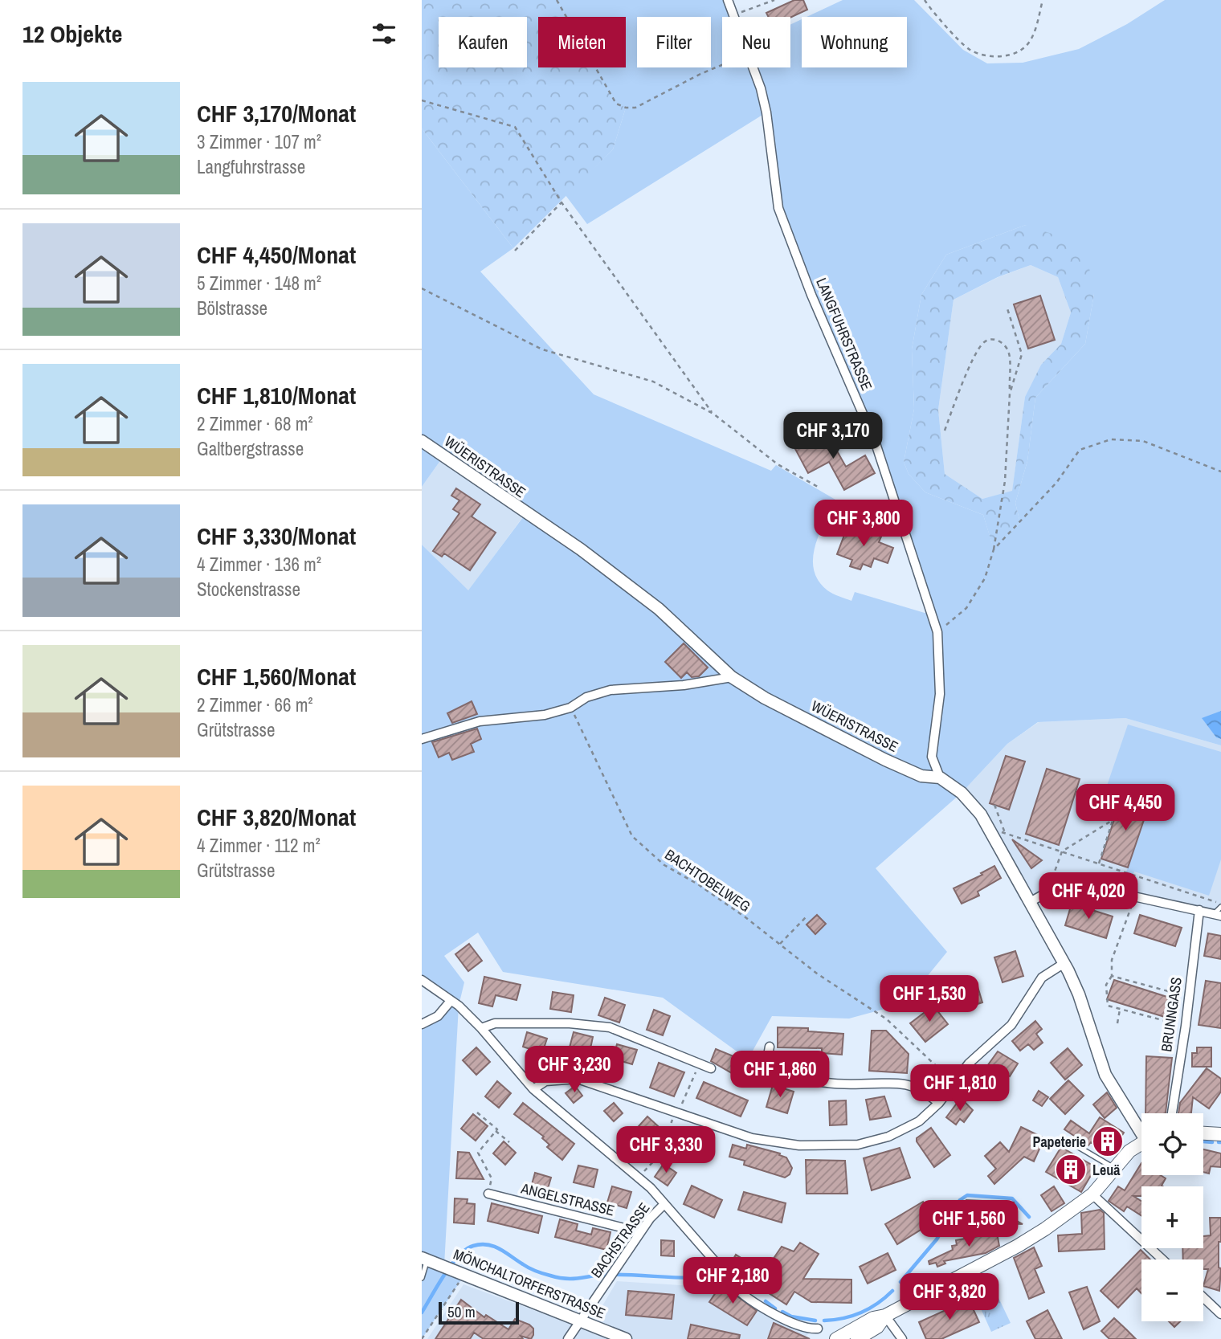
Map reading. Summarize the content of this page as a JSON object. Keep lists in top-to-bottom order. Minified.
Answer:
{"streets":{"street":["LANGFUHRSTRASSE","WÜERISTRASSE","BRUNNGASS","ANGELSTRASSE","BACHSTRASSE","MÖNCHALTORFERSTRASSE"],"path":["BACHTOBELWEG"]},"crossings":[["LANGFUHRSTRASSE","WÜERISTRASSE"],["ANGELSTRASSE","BACHSTRASSE"],["BACHSTRASSE","MÖNCHALTORFERSTRASSE"]],"places":{"building":["Papeterie","Leuä"]},"scale_bar":"50 m","page":{"heading":"12 Objekte","chip":["Kaufen","Mieten","Filter","Neu","Wohnung"],"list":[{"name":"CHF 3,170/Monat","note":"3 Zimmer · 107 m² · Langfuhrstrasse"},{"name":"CHF 4,450/Monat","note":"5 Zimmer · 148 m² · Bölstrasse"},{"name":"CHF 1,810/Monat","note":"2 Zimmer · 68 m² · Galtbergstrasse"},{"name":"CHF 3,330/Monat","note":"4 Zimmer · 136 m² · Stockenstrasse"},{"name":"CHF 1,560/Monat","note":"2 Zimmer · 66 m² · Grütstrasse"},{"name":"CHF 3,820/Monat","note":"4 Zimmer · 112 m² · Grütstrasse"}],"price":["CHF 3,170","CHF 3,800","CHF 4,450","CHF 4,020","CHF 1,530","CHF 3,230","CHF 1,860","CHF 1,810","CHF 3,330","CHF 1,560","CHF 2,180","CHF 3,820"],"map_buttons":["+","−"],"scale":"50 m"}}
